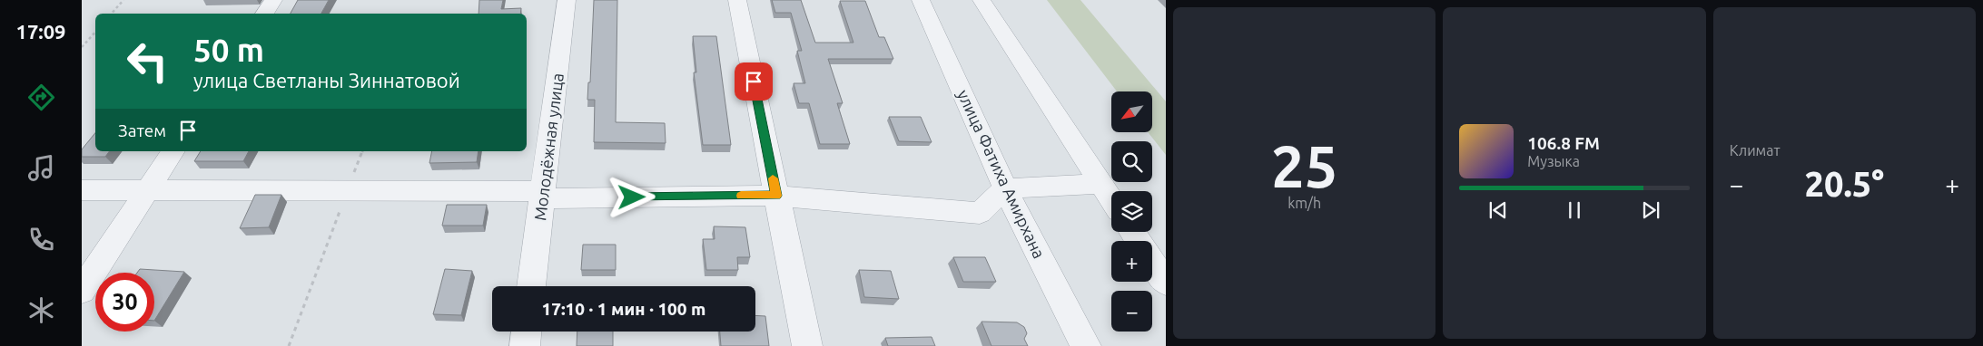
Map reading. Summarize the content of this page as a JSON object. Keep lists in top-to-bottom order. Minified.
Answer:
{"streets":{"street":["Молодёжная улица","улица Фатиха Амирхана"]},"north":"bottom left","page":{"tabs":"17:09","tile":[["25","km/h"],"Климат"],"turn":["50 m","улица Светланы Зиннатовой"],"map_buttons":["+","−"],"then":"Затем","song":["106.8 FM","Музыка"],"heat":["−","20.5°","+"],"limit":"30","trip":"17:10 · 1 мин · 100 m"}}
